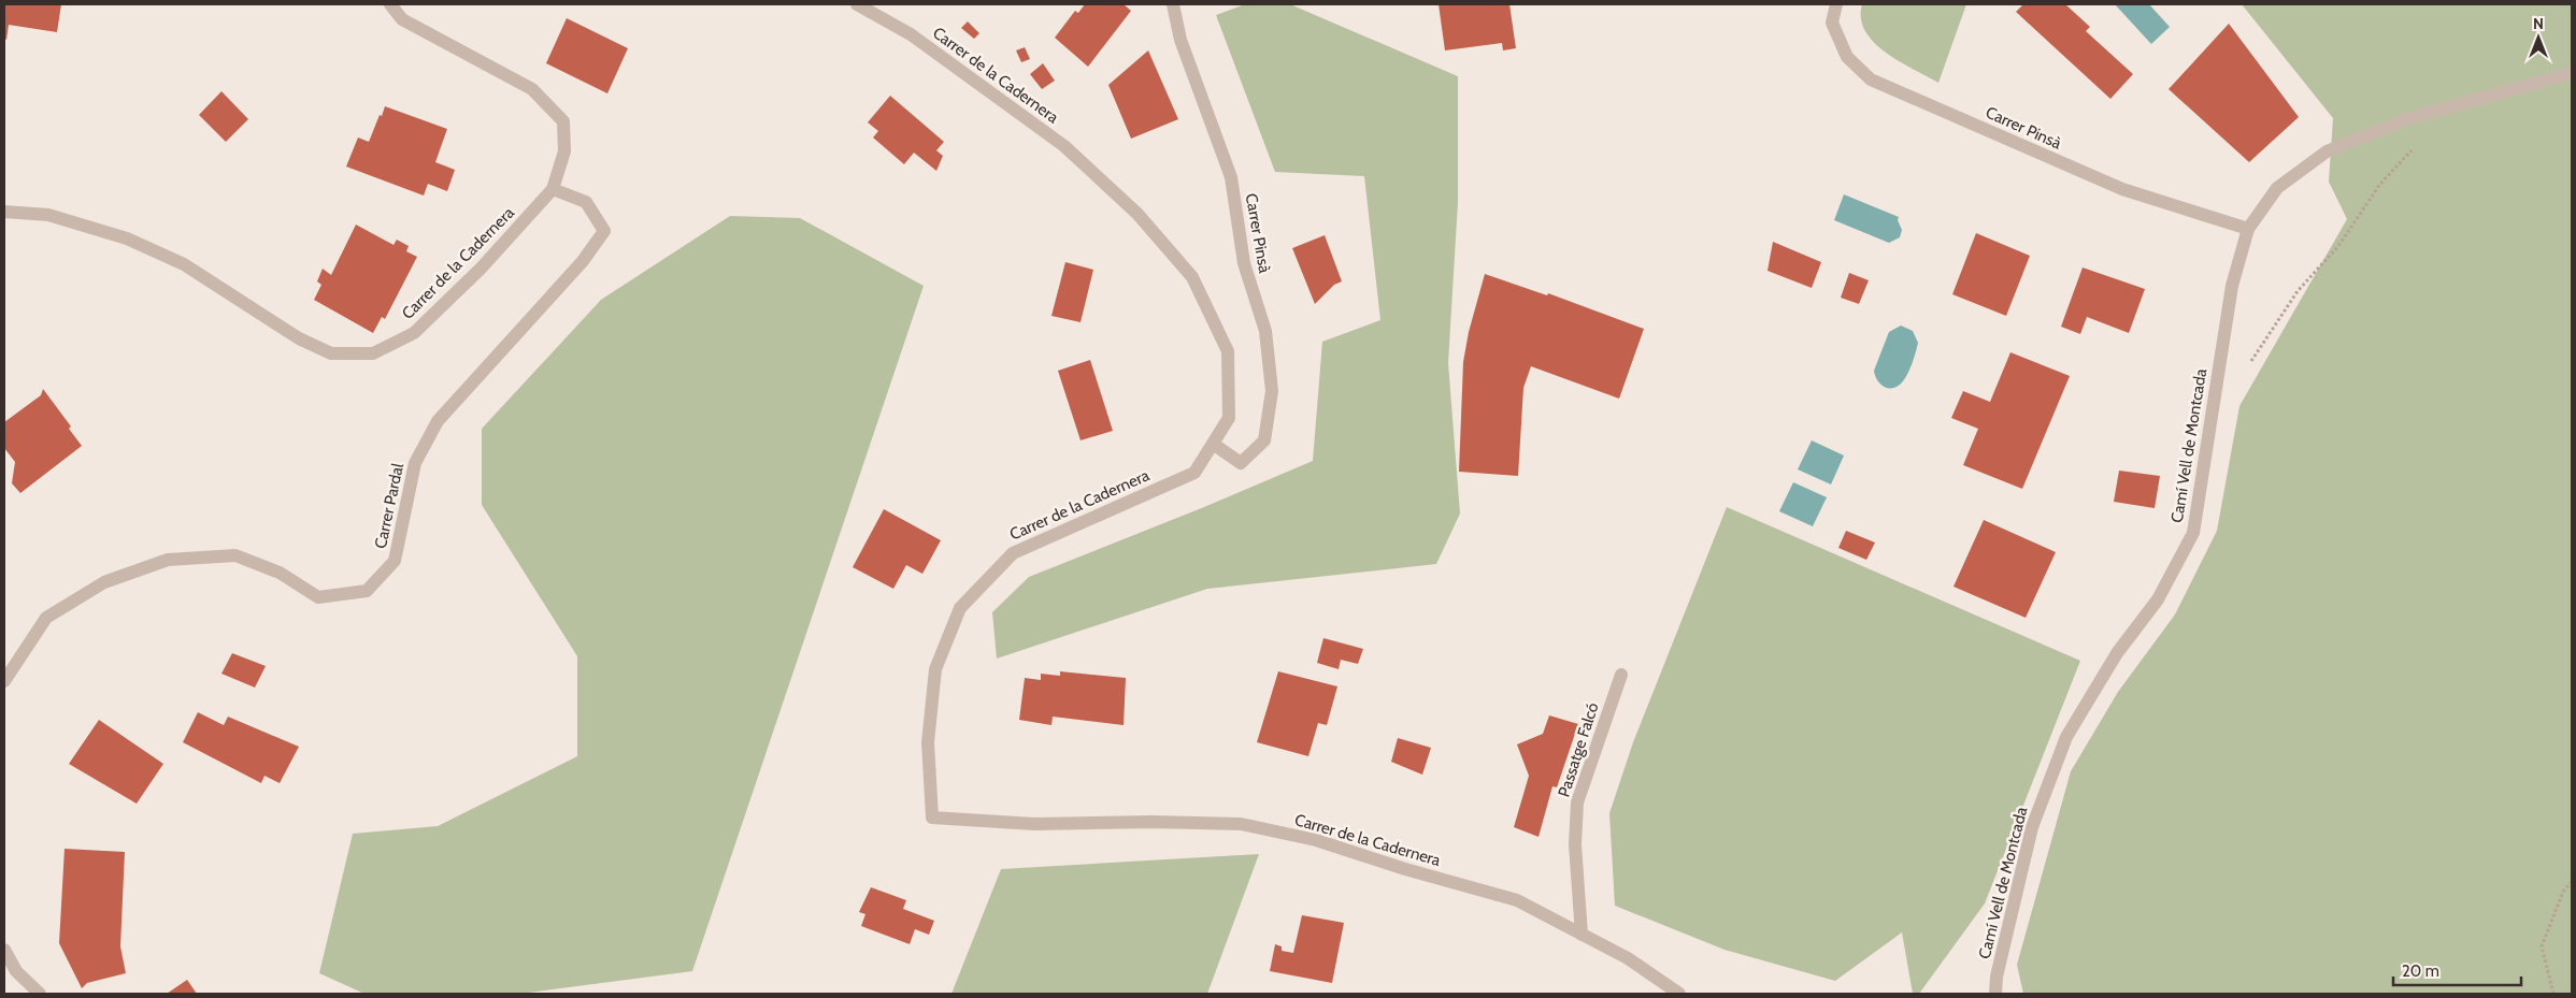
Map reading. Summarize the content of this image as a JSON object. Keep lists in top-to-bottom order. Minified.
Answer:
{"streets":{"street":["Carrer de la Cadernera","Carrer Pinsà","Camí Vell de Montcada","Carrer Pardal","Passatge Falcó"]},"crossings":[["Carrer de la Cadernera","Carrer Pinsà"],["Carrer de la Cadernera","Carrer Pardal"],["Carrer de la Cadernera","Passatge Falcó"],["Carrer Pinsà","Camí Vell de Montcada"]],"scale_bar":"20 m","north":"top"}
